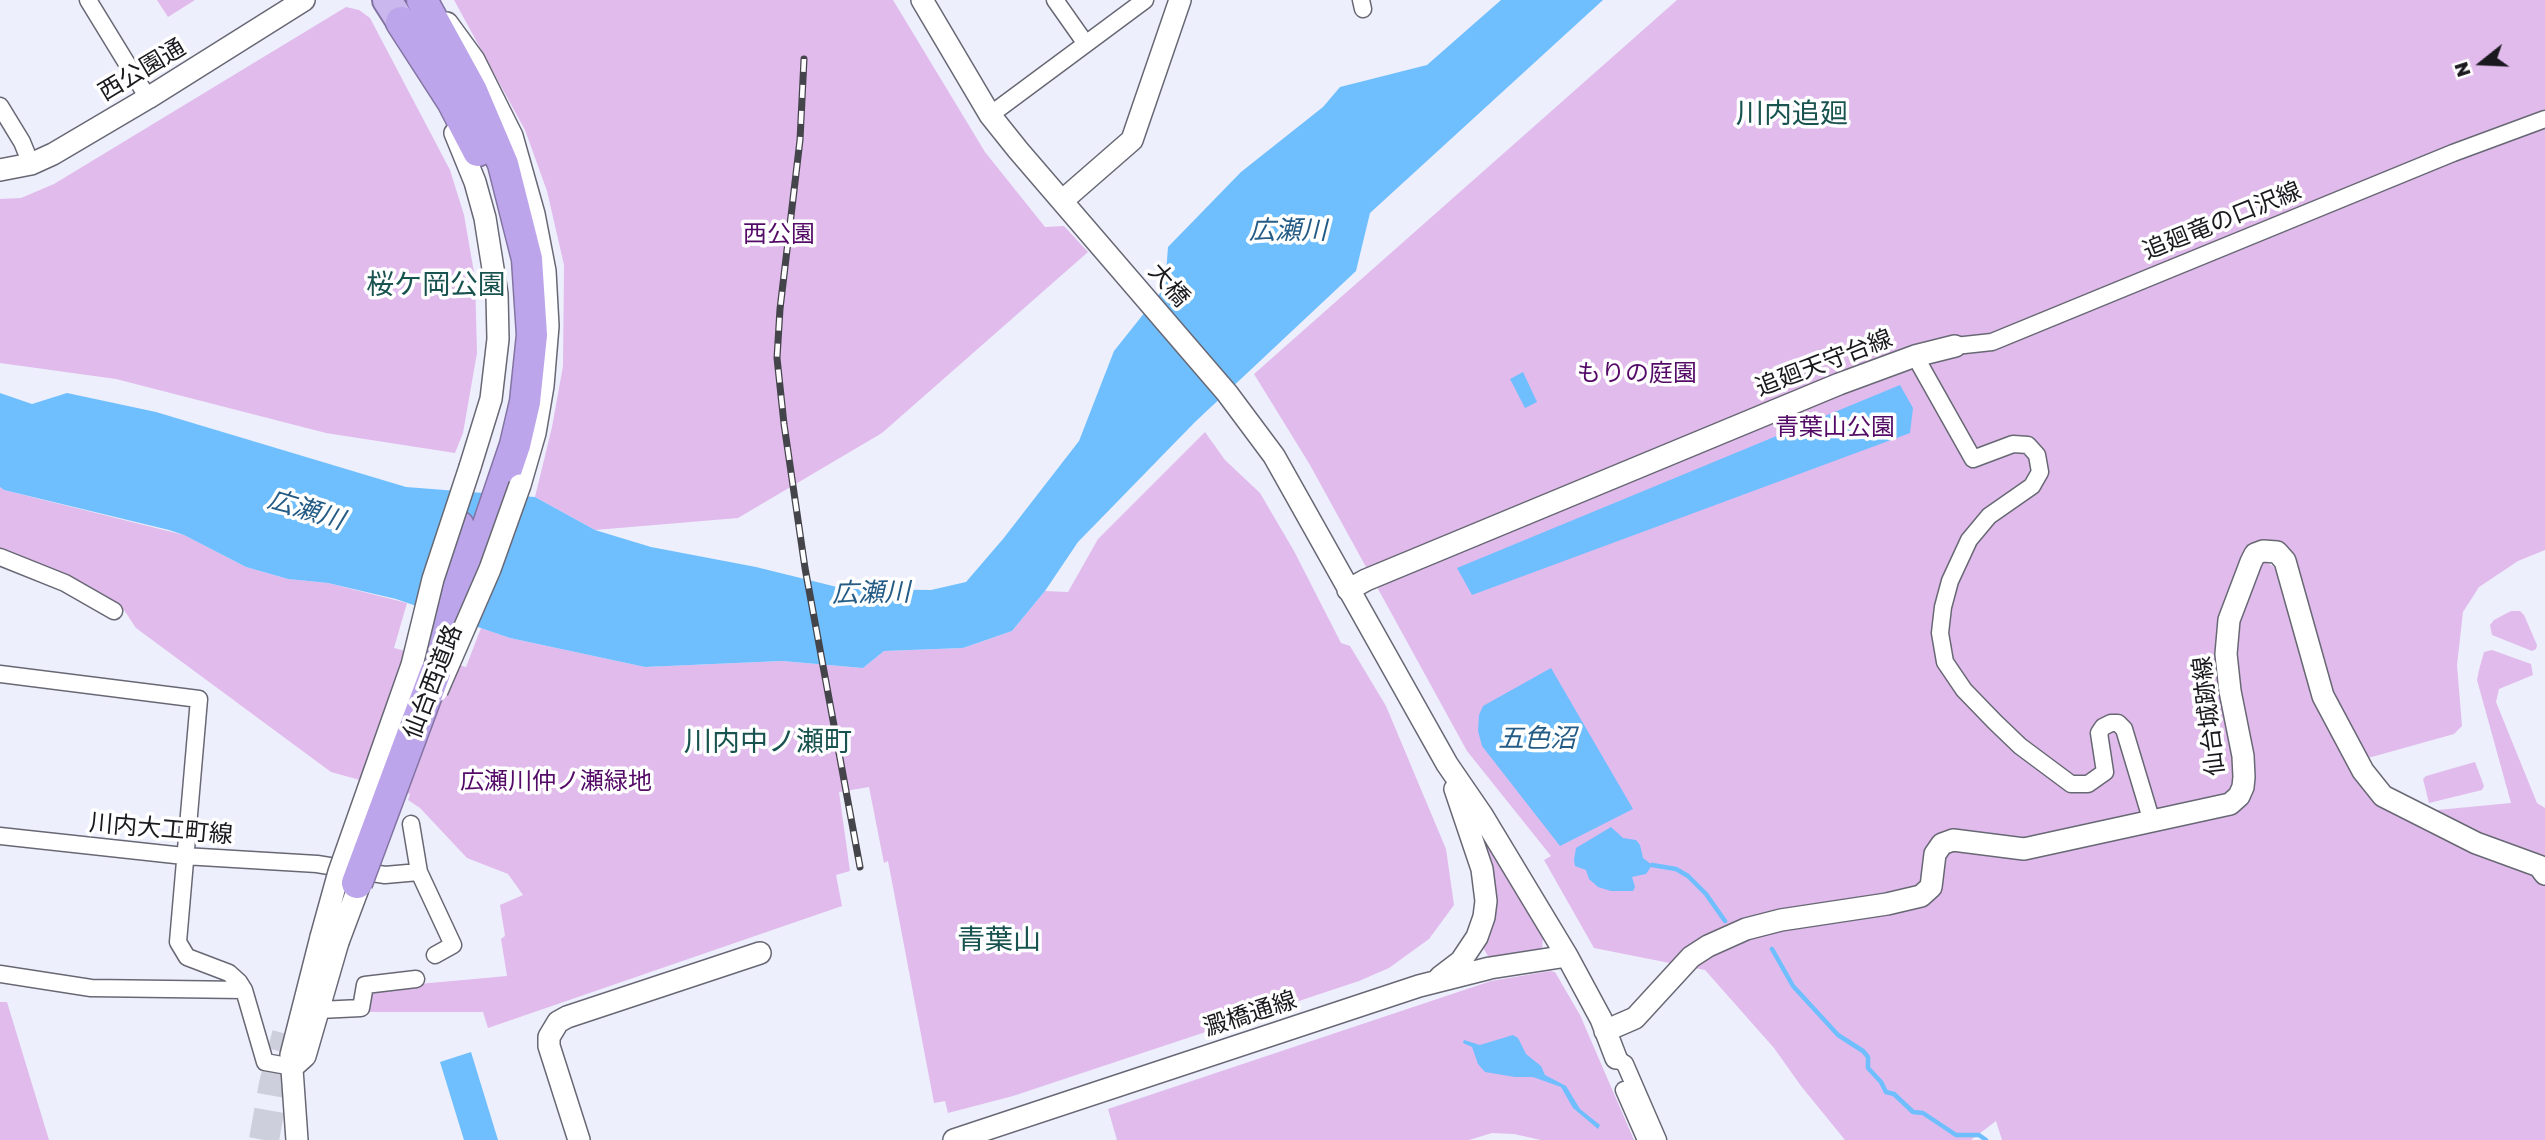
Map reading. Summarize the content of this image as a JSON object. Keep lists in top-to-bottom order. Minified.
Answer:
{"streets":{"highway":["仙台西道路"],"street":["西公園通","追廻竜の口沢線","大橋","追廻天守台線","仙台城跡線","川内大工町線","澱橋通線"]},"crossings":[["追廻竜の口沢線","追廻天守台線"],["大橋","追廻天守台線"],["追廻天守台線","仙台城跡線"],["仙台西道路","川内大工町線"]],"districts":["川内追廻","桜ケ岡公園","川内中ノ瀬町","青葉山"],"water":["広瀬川","五色沼"],"parks":["西公園","もりの庭園","青葉山公園","広瀬川仲ノ瀬緑地"],"north":"left"}
